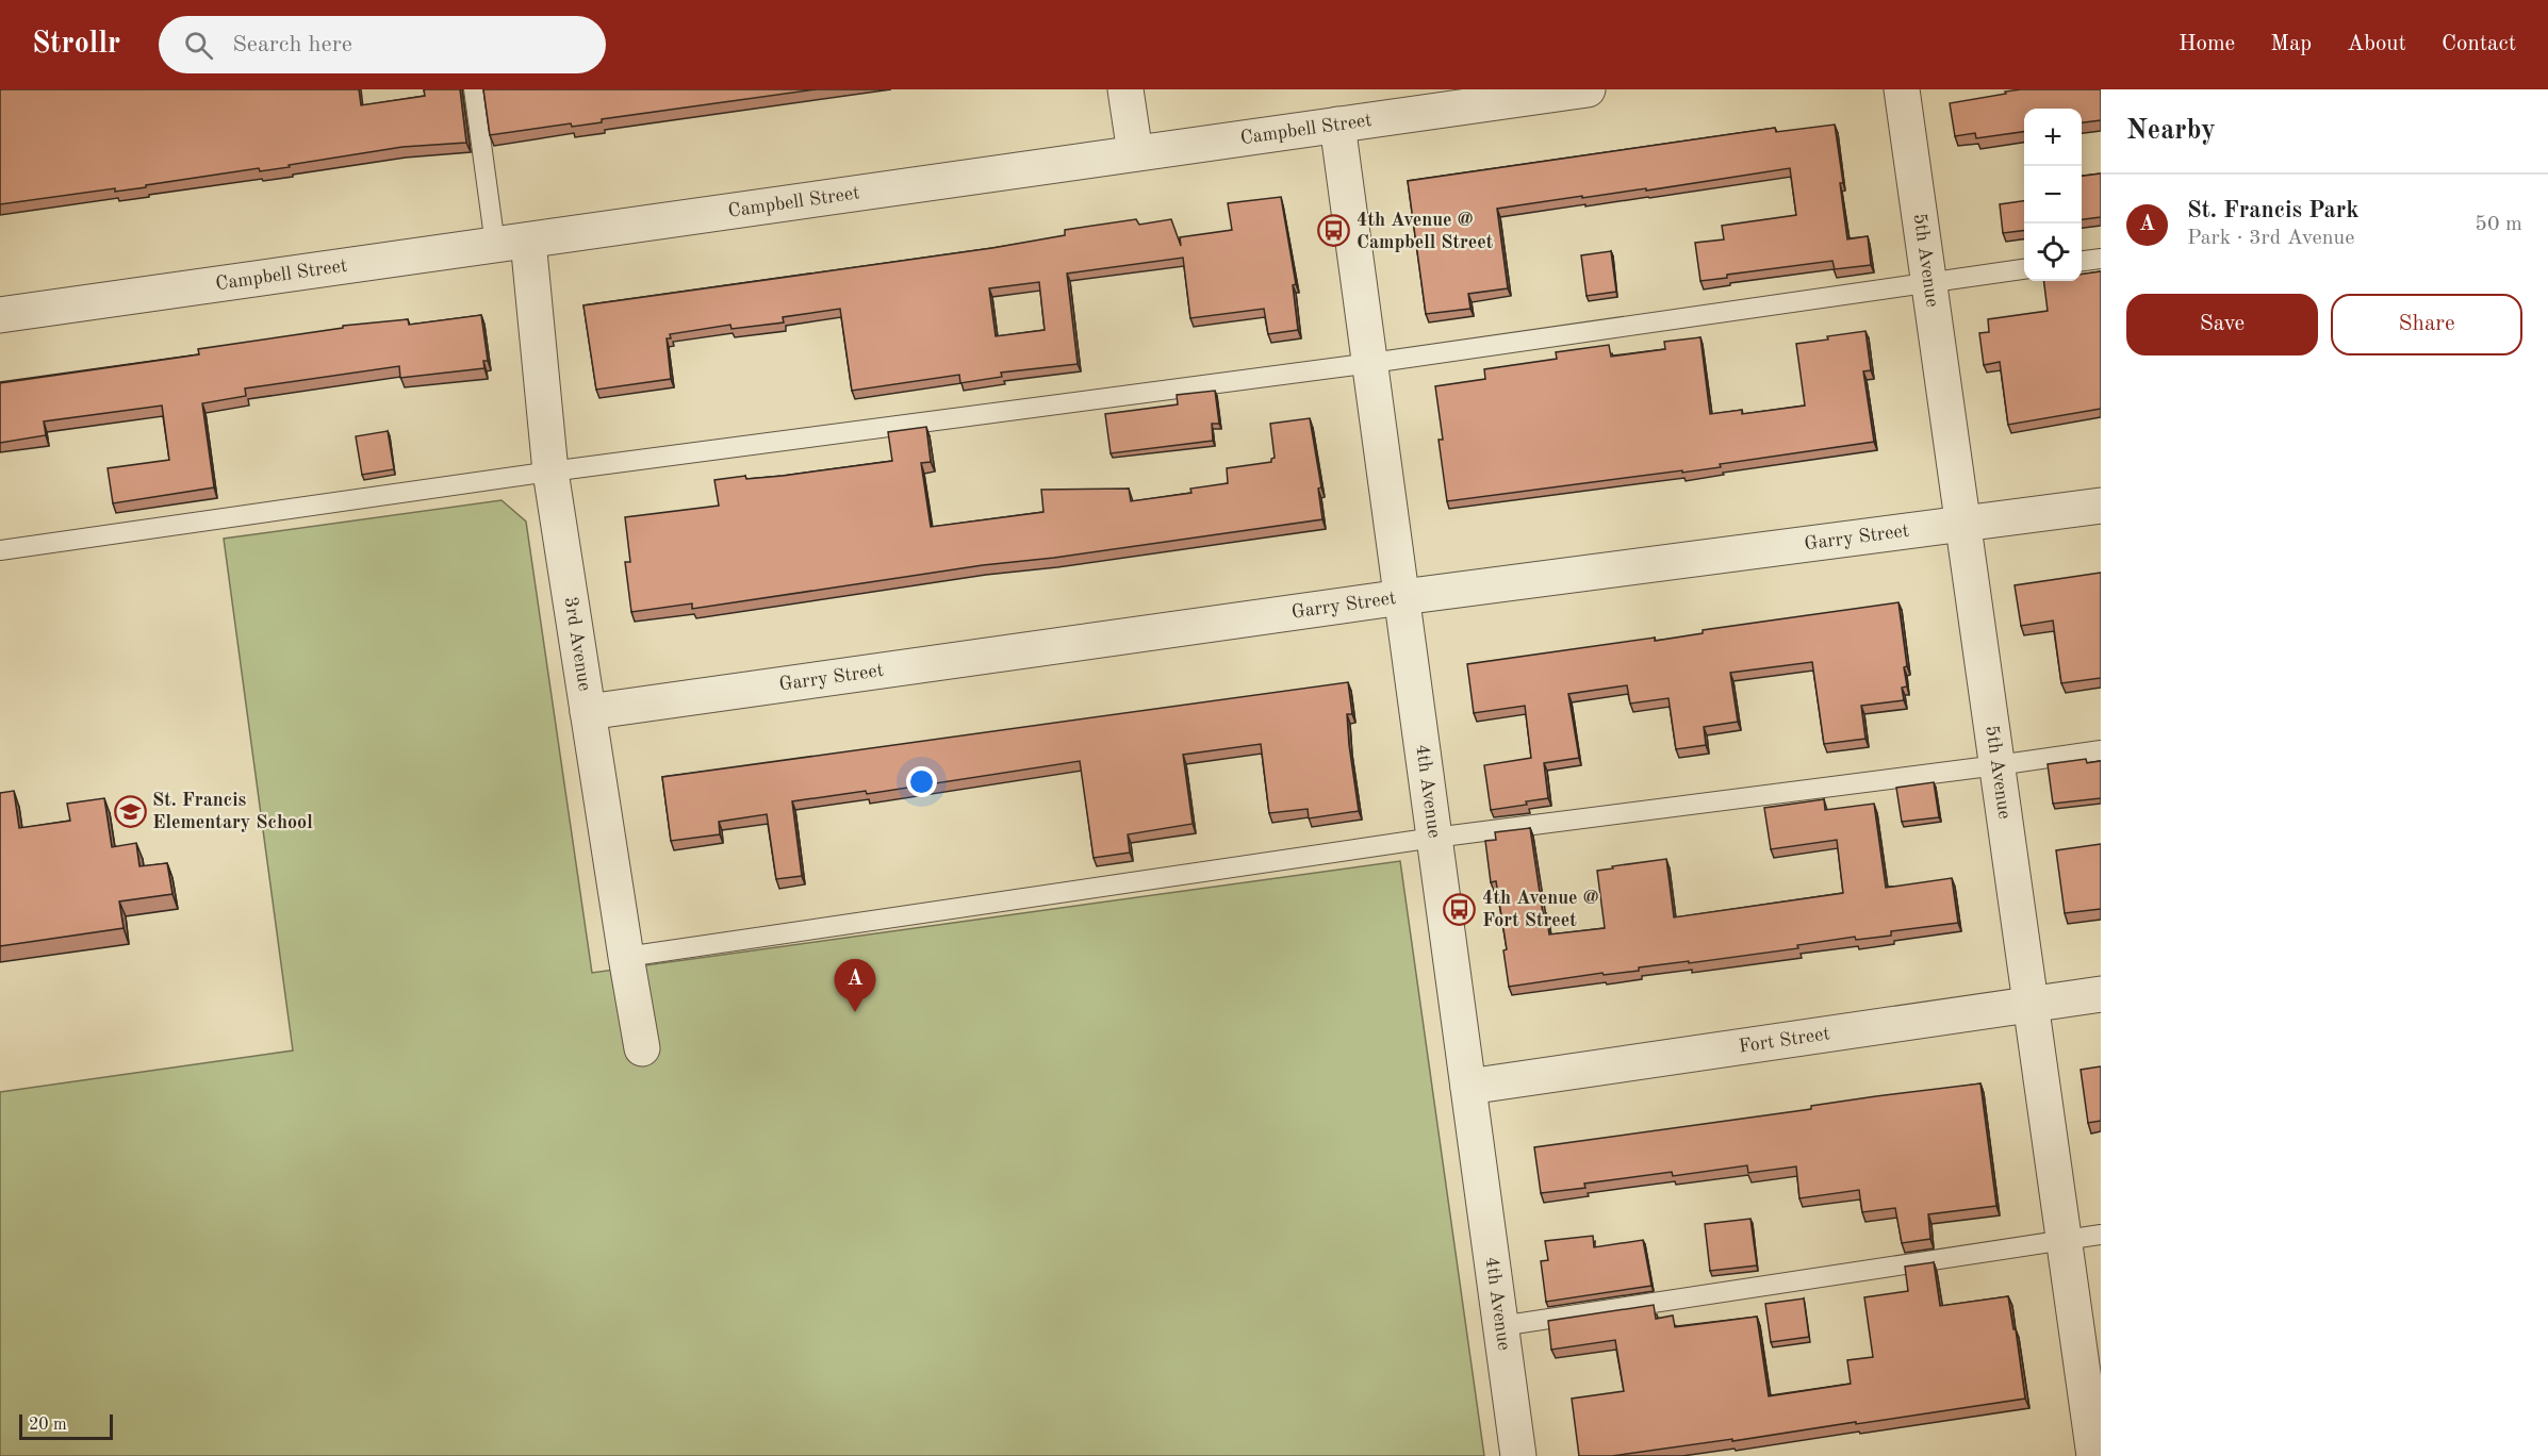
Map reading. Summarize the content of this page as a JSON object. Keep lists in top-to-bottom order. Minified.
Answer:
{"streets":{"street":["Campbell Street","5th Avenue","Garry Street","3rd Avenue","4th Avenue","Fort Street"]},"crossings":[["Campbell Street","3rd Avenue"],["Campbell Street","4th Avenue"],["5th Avenue","Garry Street"],["5th Avenue","Fort Street"],["Garry Street","3rd Avenue"],["Garry Street","4th Avenue"],["4th Avenue","Fort Street"]],"places":{"bus stop":["4th Avenue @ Campbell Street","4th Avenue @ Fort Street"],"school or university":["St. Francis Elementary School"]},"scale_bar":"20 m","page":{"header":"Strollr","search":"Search here","nav":["Home","Map","About","Contact"],"heading":"Nearby","map_buttons":["+","−"],"list":[{"mark":"A","name":"St. Francis Park","note":"Park · 3rd Avenue","value":"50 m"}],"buttons":["Save","Share"],"pins":"A","scale":"20 m"}}
